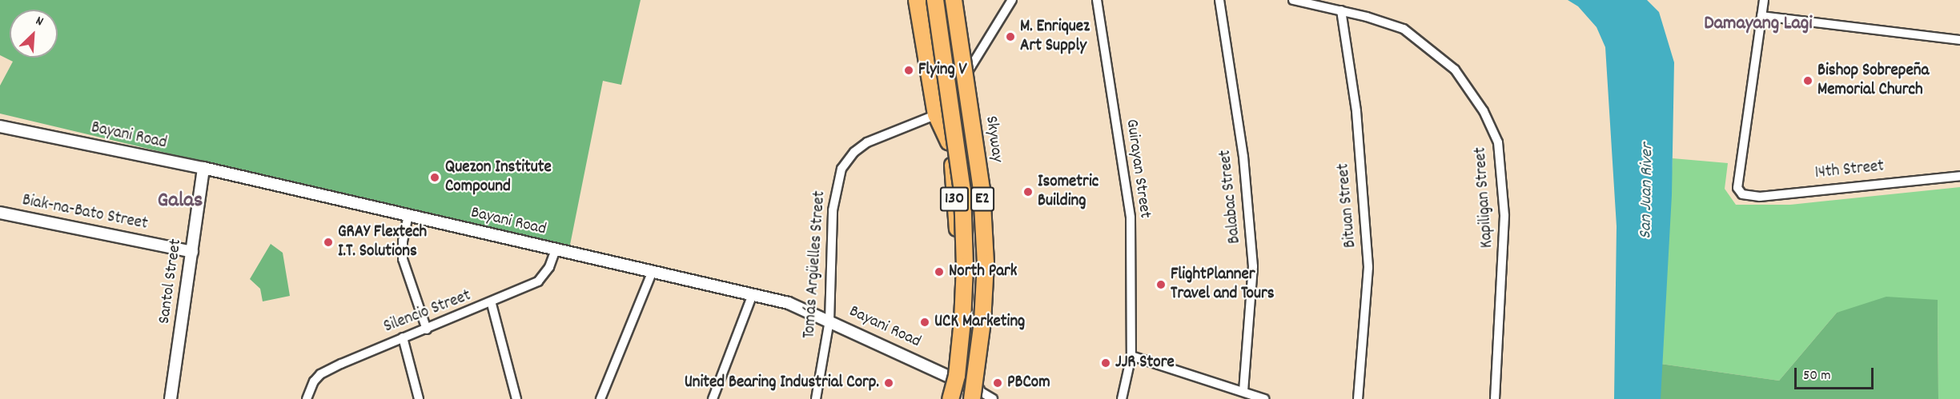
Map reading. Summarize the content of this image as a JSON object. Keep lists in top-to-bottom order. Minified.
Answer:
{"streets":{"highway":["Skyway","E2"],"main road":["130"],"street":["Bayani Road","Guirayan Street","14th Street","Balabac Street","Kapiligan Street","Bituan Street","Biak-na-Bato Street","Tomás Argüelles Street","Santol Street","Silencio Street"]},"crossings":[["Bayani Road","Skyway"],["Bayani Road","130"],["Bayani Road","Tomás Argüelles Street"],["Bayani Road","Santol Street"],["Bayani Road","Silencio Street"],["Skyway","130"],["Kapiligan Street","Bituan Street"],["Biak-na-Bato Street","Santol Street"]],"districts":["Damayang Lagi","Galas"],"water":["San Juan River"],"places":["M. Enriquez Art Supply","Flying V","Bishop Sobrepeña Memorial Church","Quezon Institute Compound","Isometric Building","GRAY Flextech I.T. Solutions","North Park","FlightPlanner Travel and Tours","UCK Marketing","JJR Store","United Bearing Industrial Corp.","PBCom"],"scale_bar":"50 m","north":"top right"}
